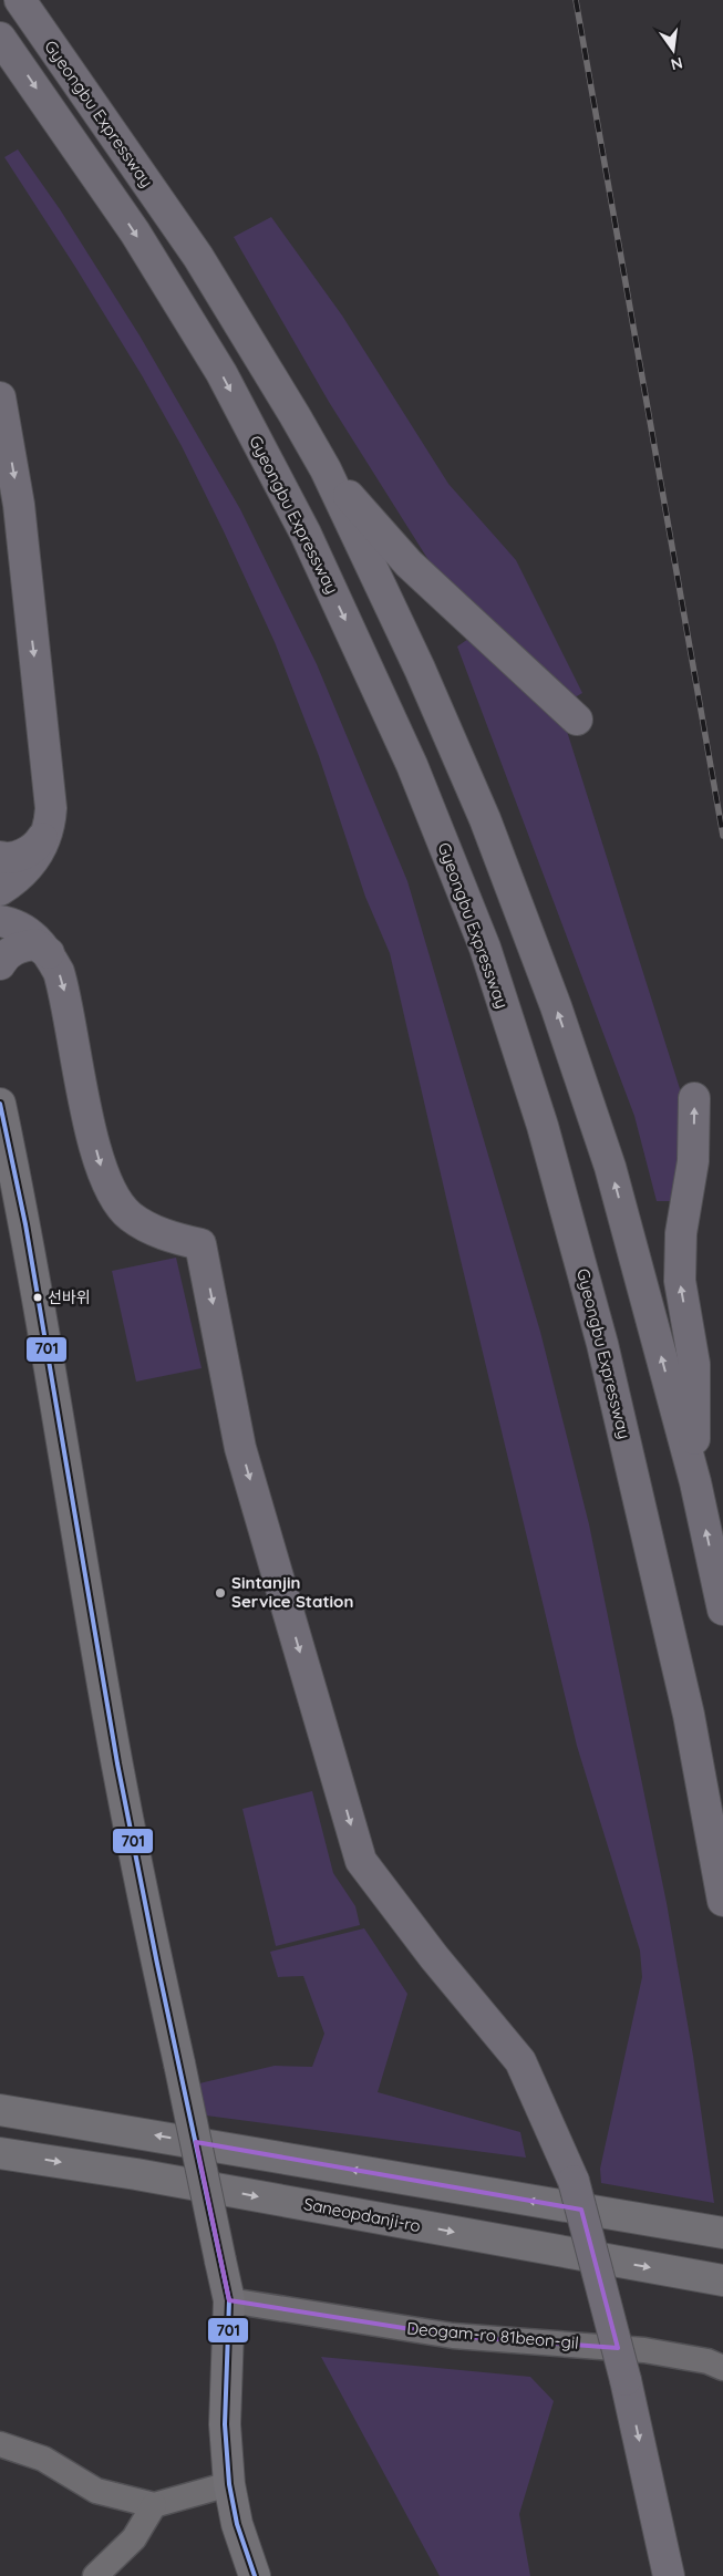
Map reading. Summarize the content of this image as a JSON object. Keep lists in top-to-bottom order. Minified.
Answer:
{"streets":{"highway":["Gyeongbu Expressway"],"street":["Saneopdanji-ro","Deogam-ro 81beon-gil"]},"places":["선바위","Sintanjin Service Station"],"lines":["transit line 701"],"north":"bottom"}
